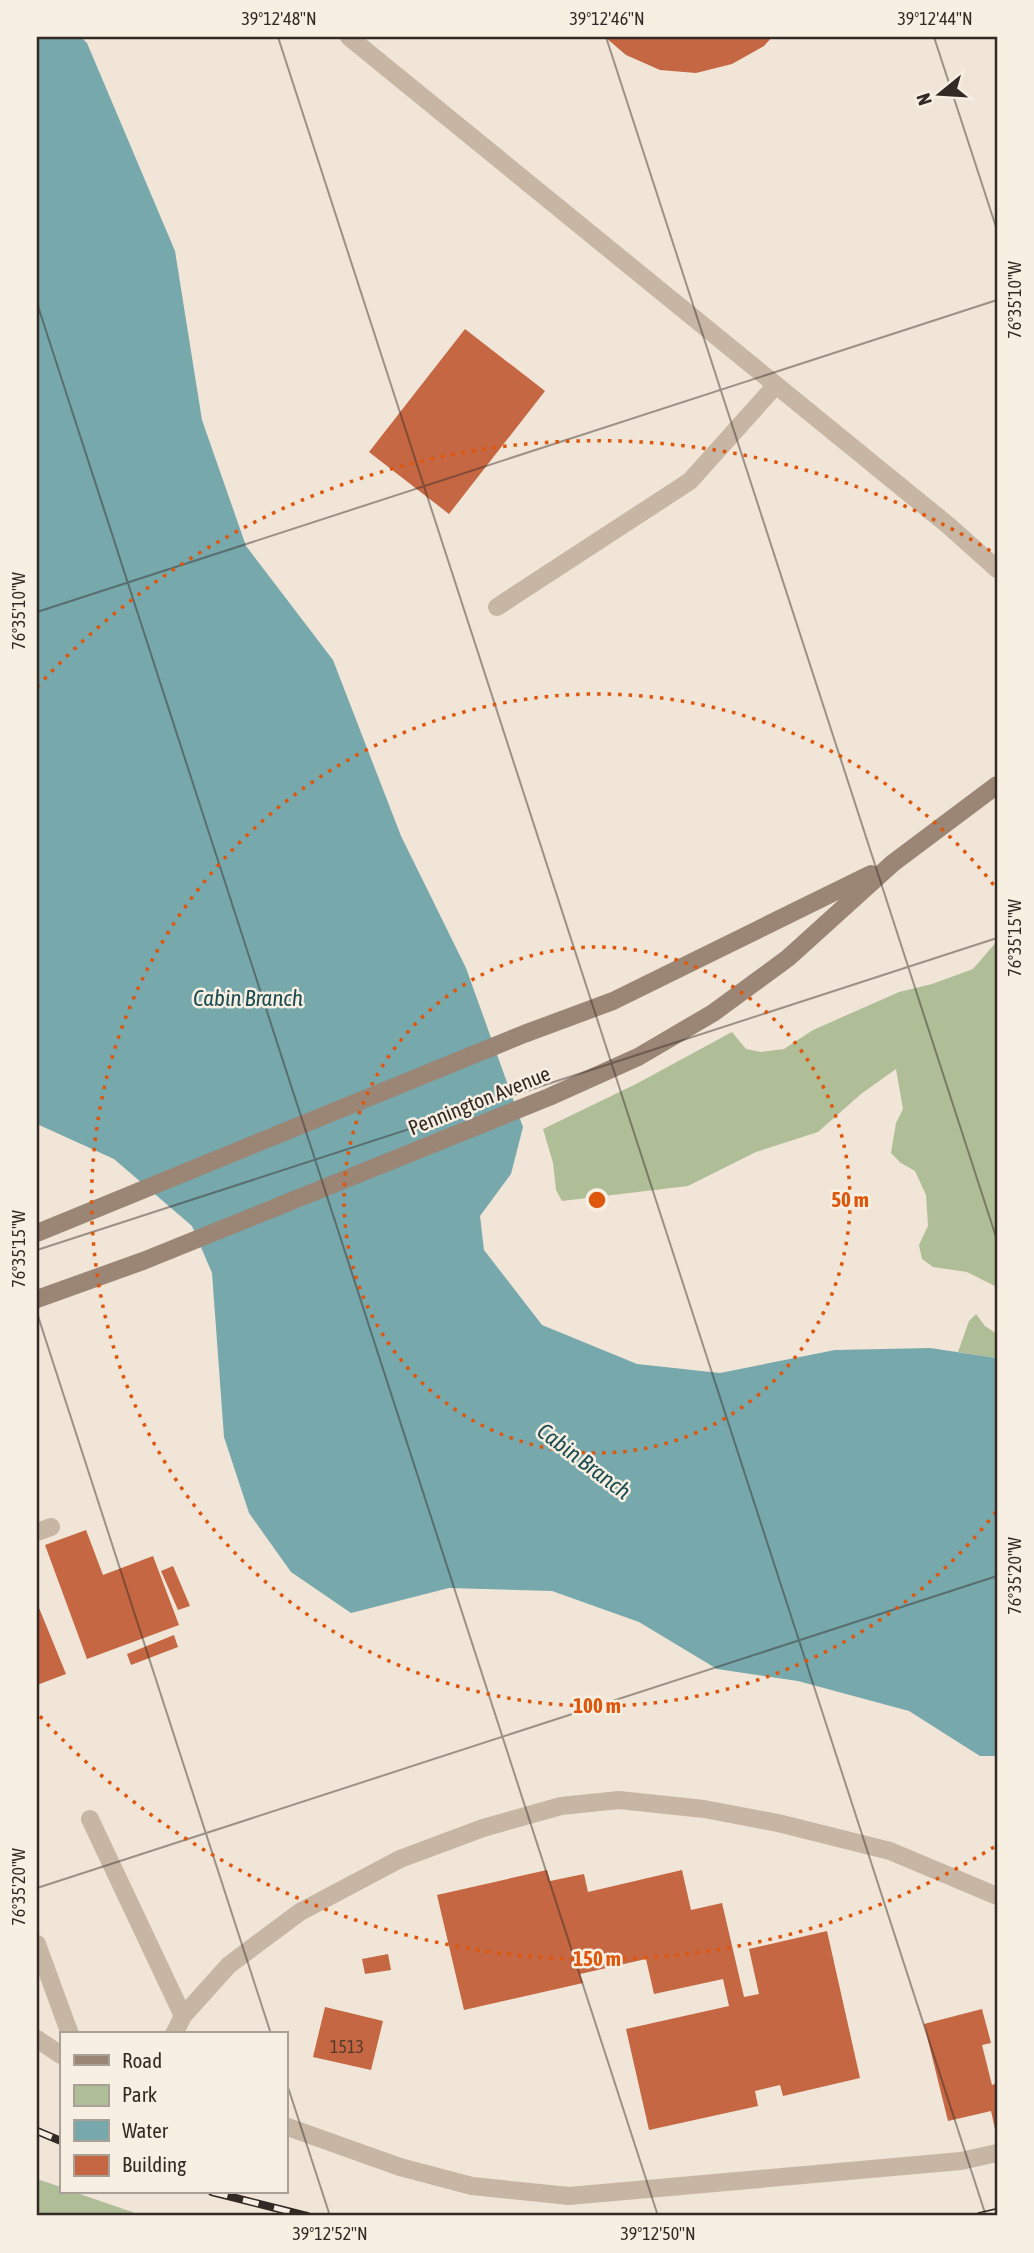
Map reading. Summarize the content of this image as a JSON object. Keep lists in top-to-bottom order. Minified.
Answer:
{"streets":{"main road":["Pennington Avenue"]},"water":["Cabin Branch"],"house_numbers":["1513"],"legend":["Road","Park","Water","Building"],"north":"left","coordinates":["39°12'48\"N","39°12'46\"N","39°12'44\"N","76°35'10\"W","76°35'15\"W","76°35'20\"W","39°12'52\"N","39°12'50\"N"],"rings":["50 m","100 m","150 m"]}
